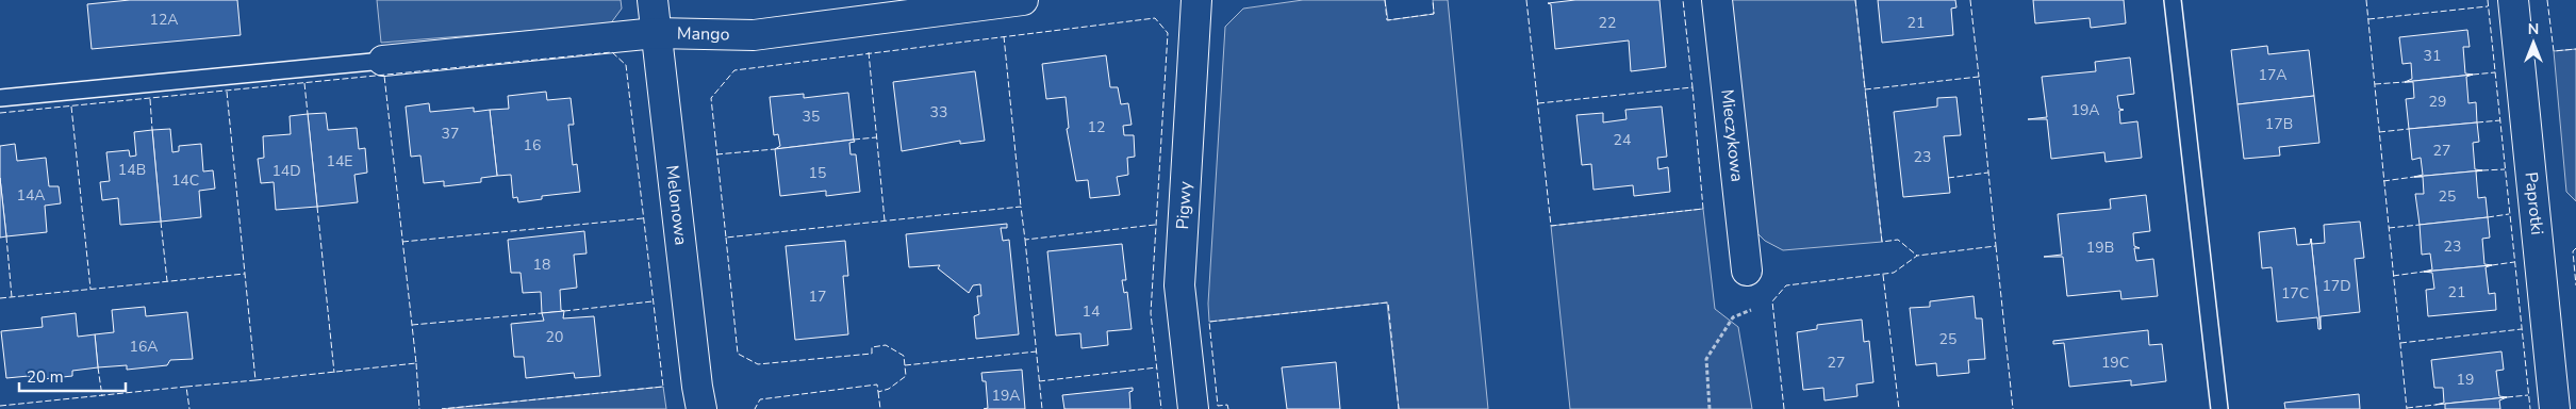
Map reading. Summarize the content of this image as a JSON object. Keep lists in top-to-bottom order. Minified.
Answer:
{"streets":{"street":["Mango","Mieczykowa","Melonowa","Pigwy","Paprotki"]},"crossings":[["Mango","Melonowa"]],"house_numbers":["12A","22","21","31","17A","29","19A","33","35","17B","12","37","24","16","27","23","14E","14B","14D","15","14C","14A","25","23","19B","18","17D","21","17C","17","14","20","25","16A","27","19C","19","19A"],"scale_bar":"20 m","north":"top"}
